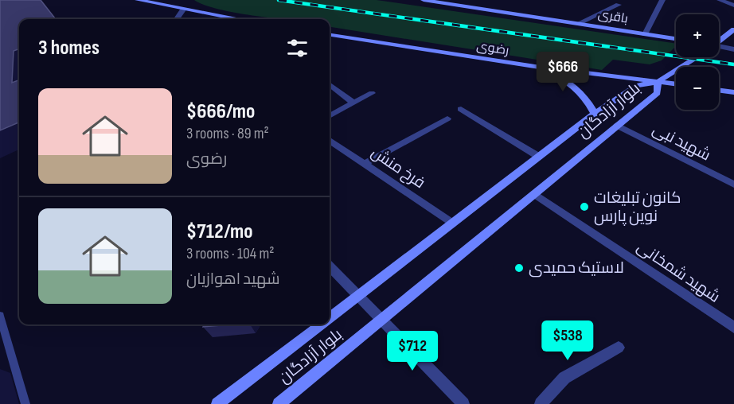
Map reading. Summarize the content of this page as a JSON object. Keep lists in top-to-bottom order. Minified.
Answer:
{"streets":{"main road":["باقری","رضوی","بلوار آزادگان"],"street":["شهید نبی","فرخ منش","شهید شمخانی"]},"crossings":[["رضوی","بلوار آزادگان"],["بلوار آزادگان","شهید نبی"],["بلوار آزادگان","فرخ منش"],["بلوار آزادگان","شهید شمخانی"]],"places":["کانون تبلیغات نوین پارس","لاستیک حمیدی"],"page":{"map_buttons":["+","−"],"heading":"3 homes","price":["$666","$538","$712"],"list":[{"name":"$666/mo","note":"3 rooms · 89 m² · رضوی"},{"name":"$712/mo","note":"3 rooms · 104 m² · شهید اهوازیان"}]}}
